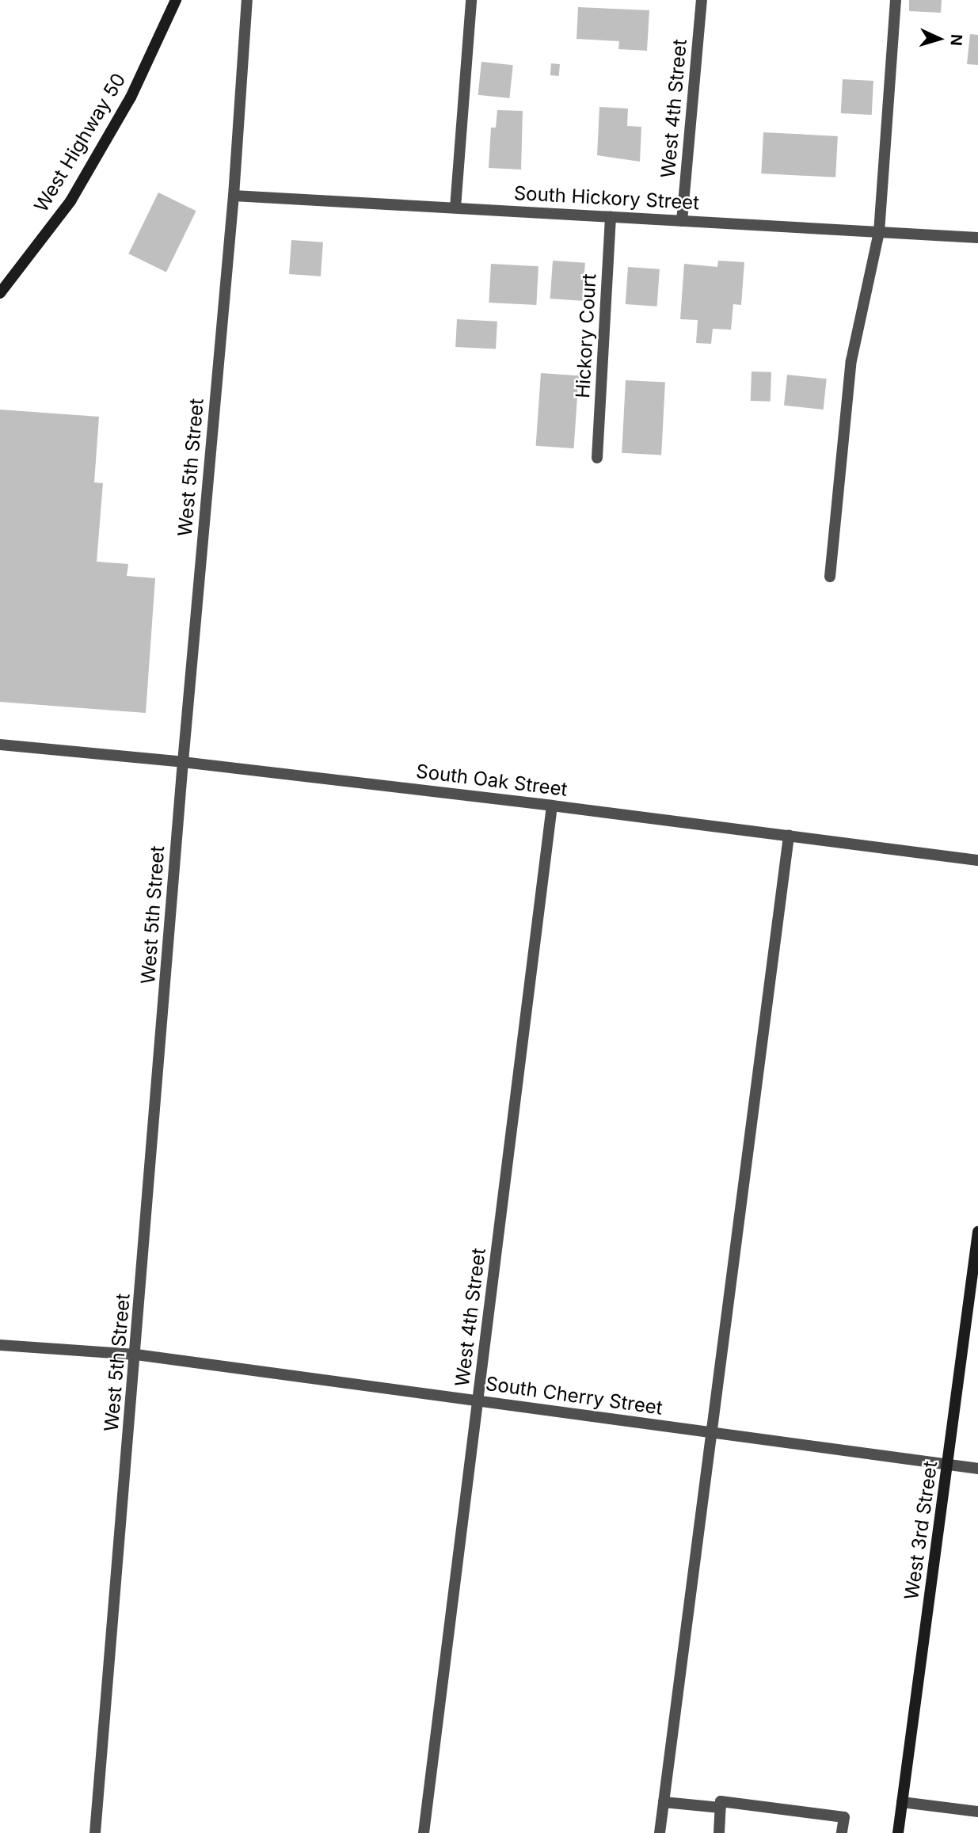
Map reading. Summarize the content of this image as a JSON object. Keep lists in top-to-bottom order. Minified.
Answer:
{"streets":{"street":["West 4th Street","West Highway 50","South Hickory Street","Hickory Court","West 5th Street","South Oak Street","South Cherry Street","West 3rd Street"]},"crossings":[["West 4th Street","South Hickory Street"],["West 4th Street","South Oak Street"],["West 4th Street","South Cherry Street"],["South Hickory Street","Hickory Court"],["South Hickory Street","West 5th Street"],["West 5th Street","South Oak Street"],["West 5th Street","South Cherry Street"],["South Cherry Street","West 3rd Street"]],"north":"right"}
